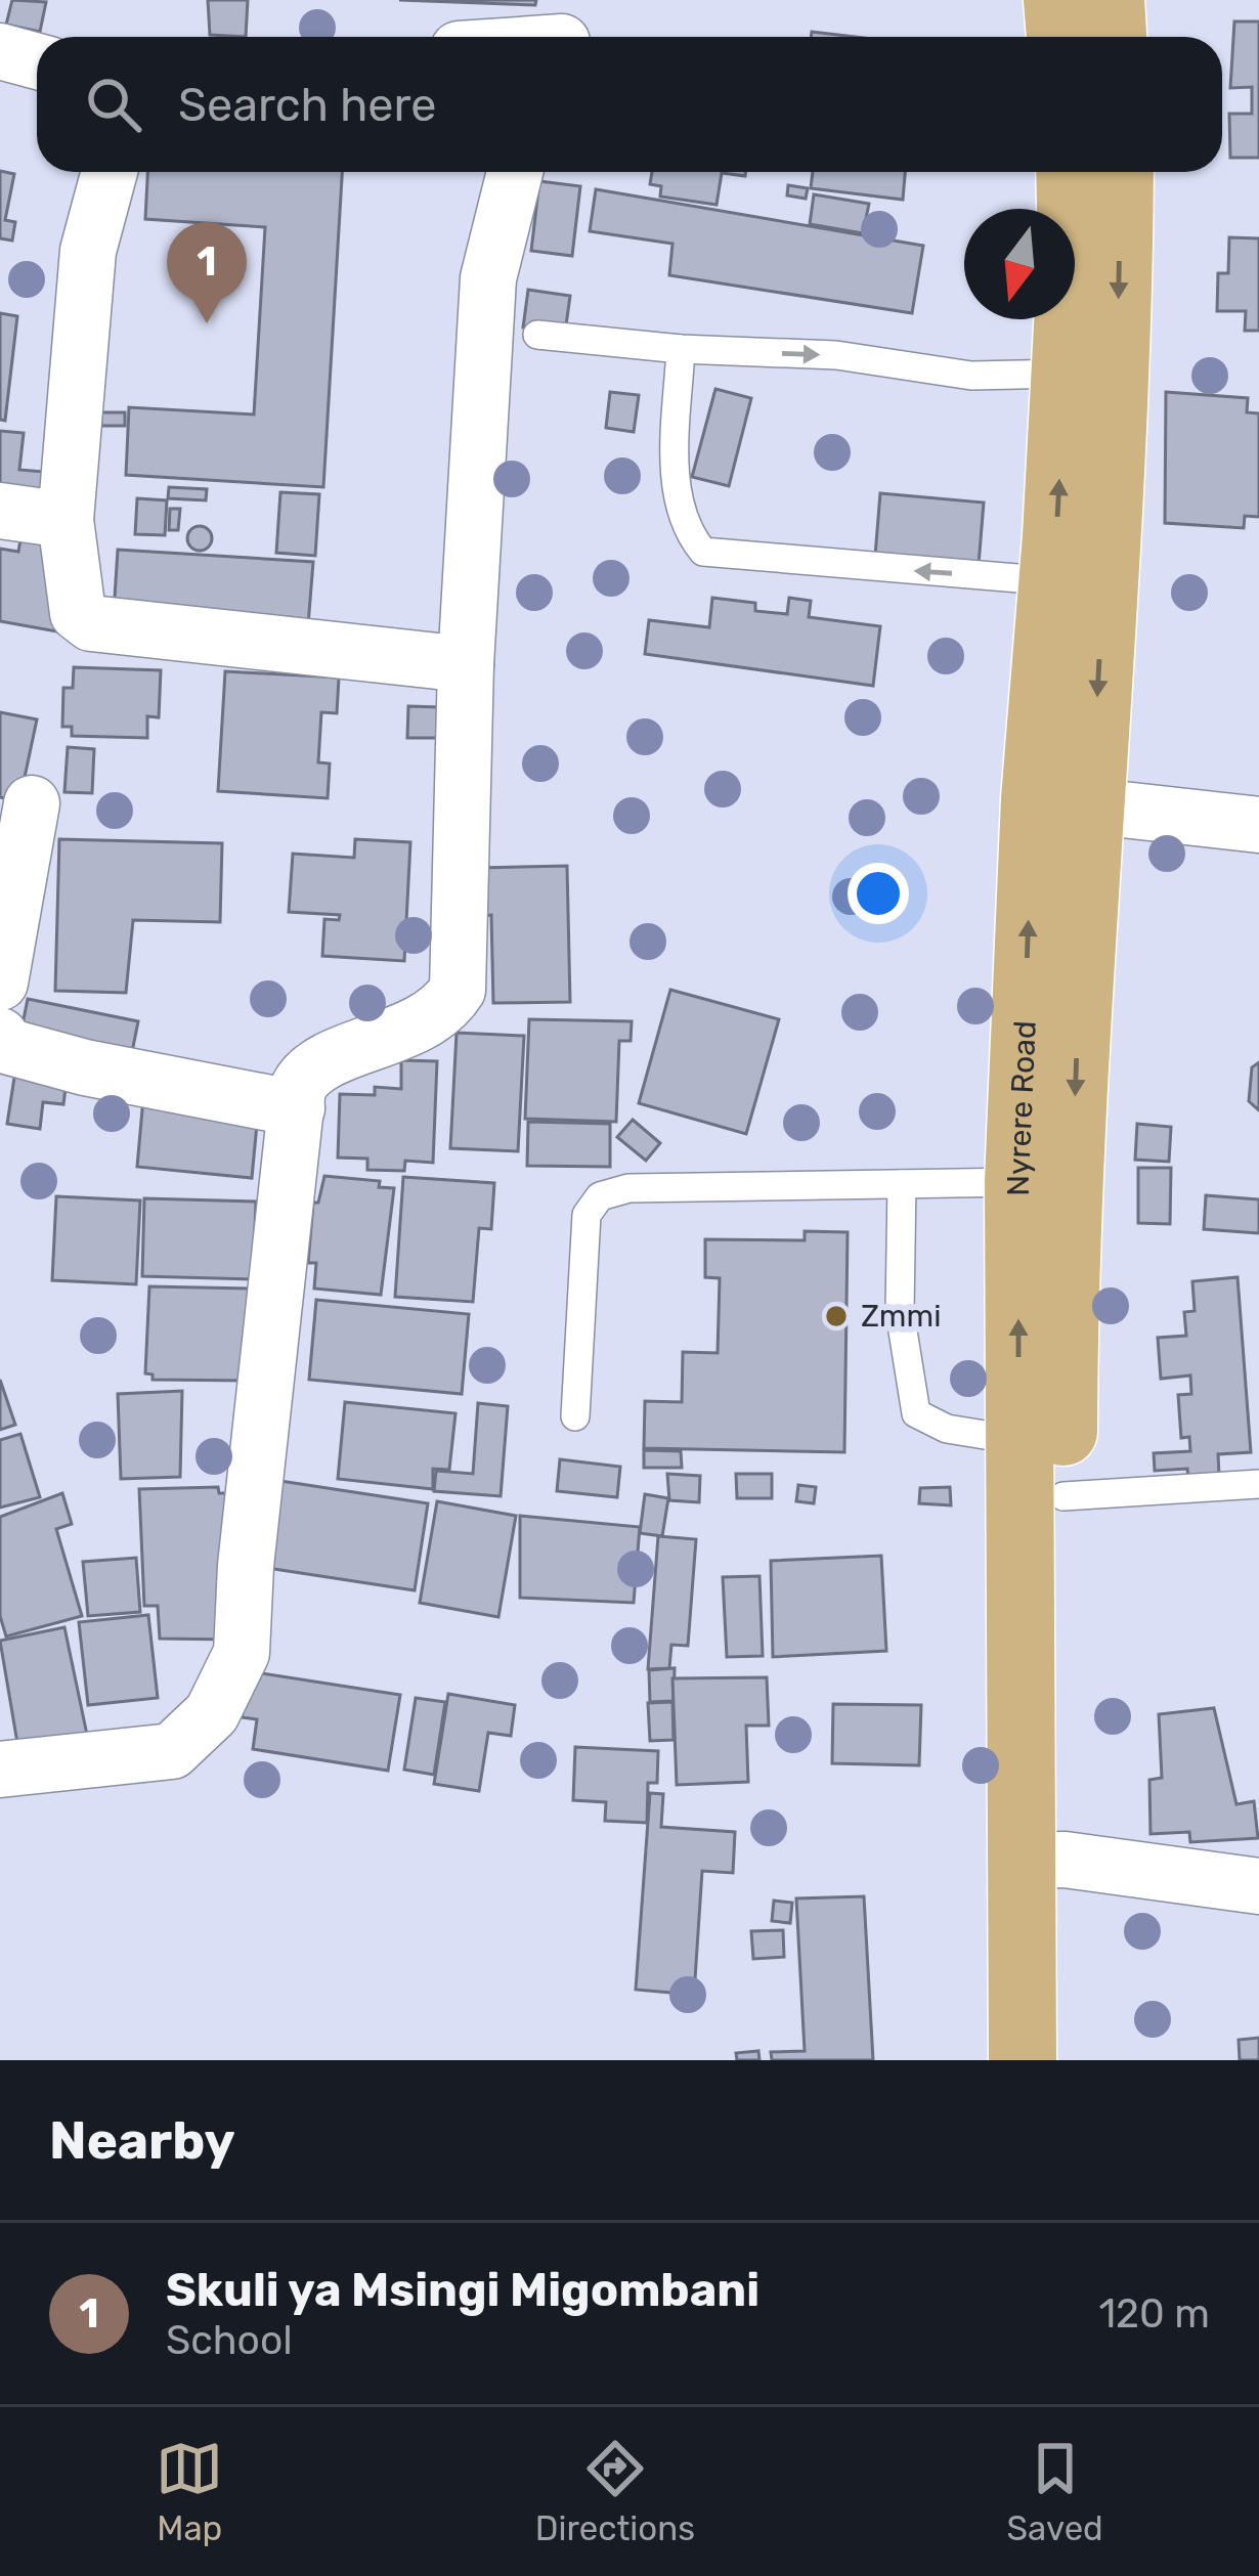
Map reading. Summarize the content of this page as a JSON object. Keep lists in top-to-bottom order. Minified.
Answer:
{"streets":{"main road":["Nyrere Road"]},"places":["Zmmi"],"north":"bottom","page":{"search":"Search here","pins":"1","heading":"Nearby","list":[{"mark":"1","name":"Skuli ya Msingi Migombani","note":"School","value":"120 m"}],"nav":["Map","Directions","Saved"]}}
